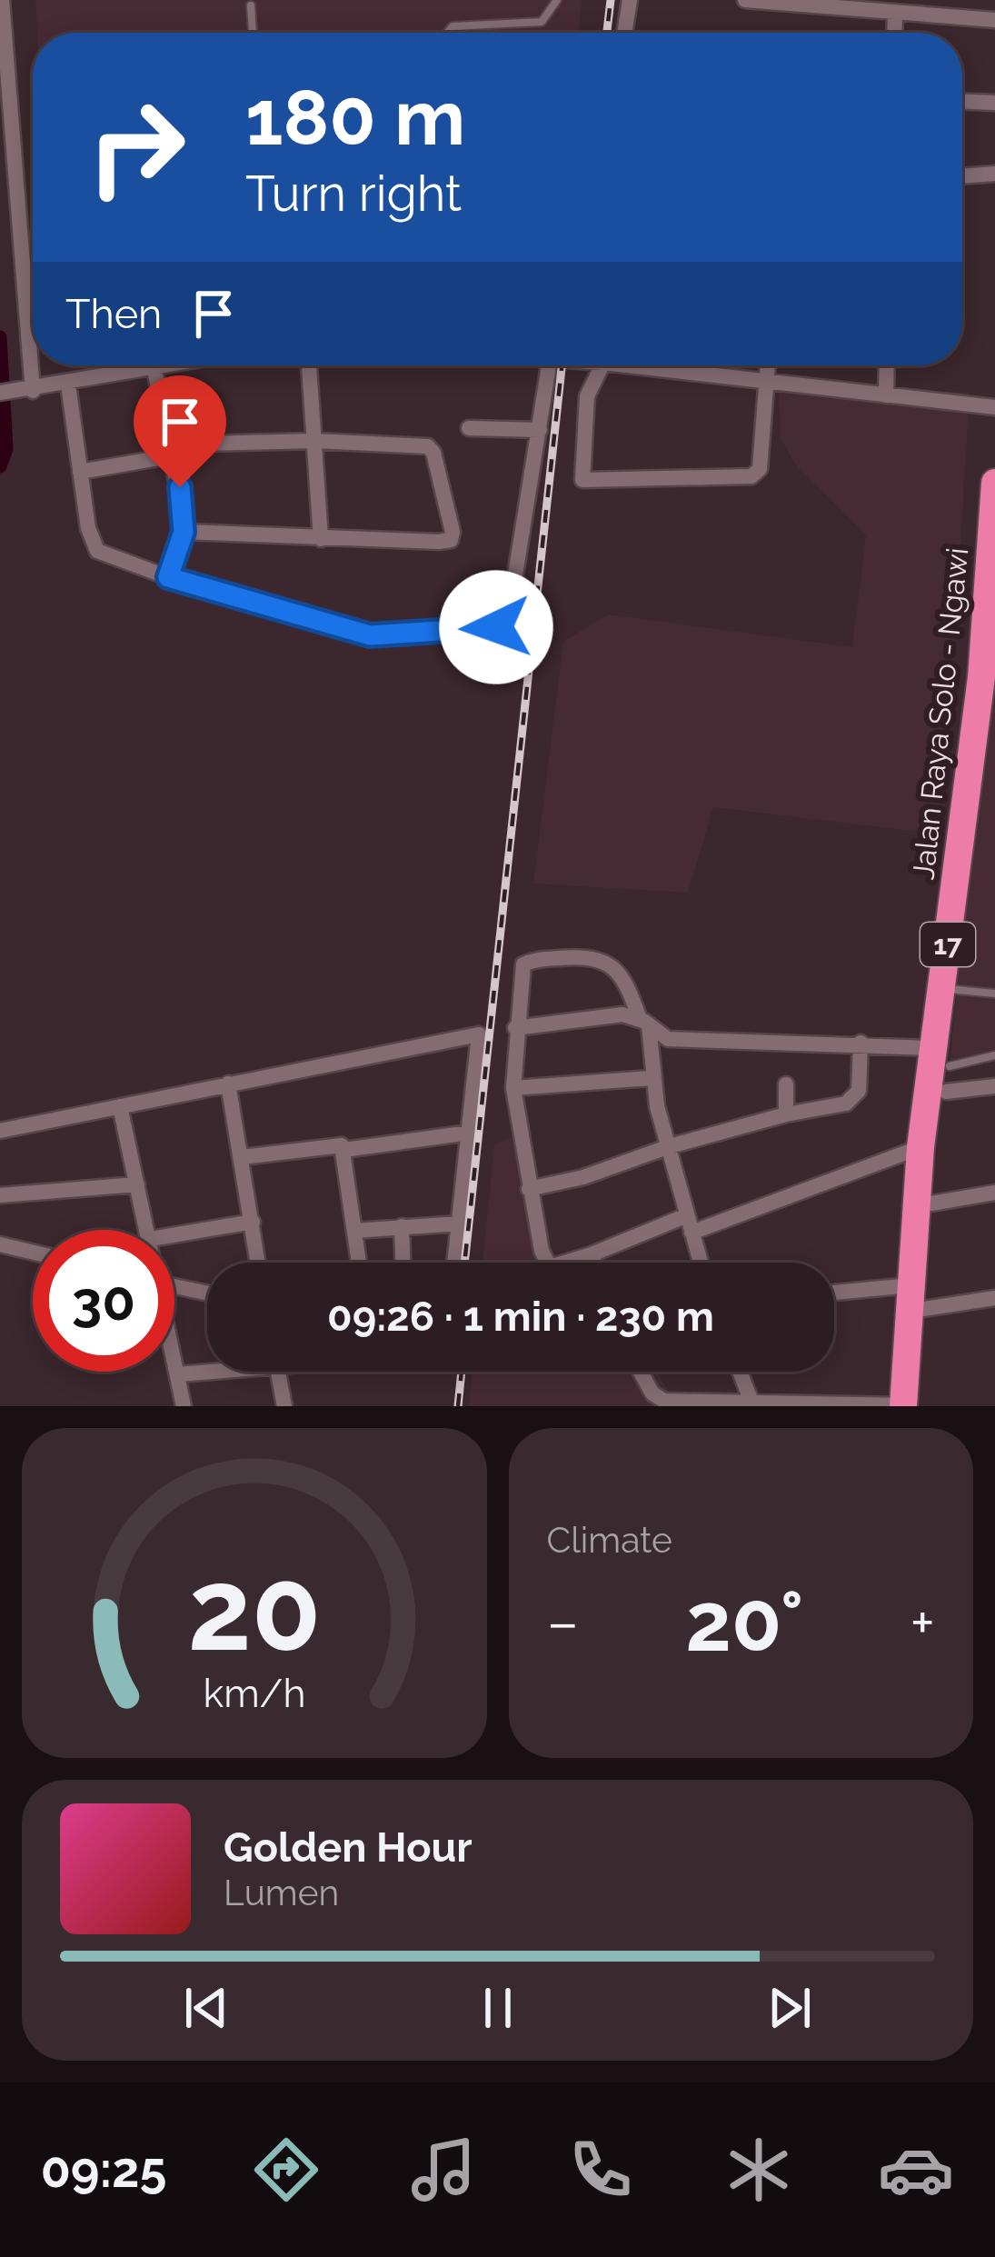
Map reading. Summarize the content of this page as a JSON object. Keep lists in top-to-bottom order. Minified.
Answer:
{"streets":{"highway":["Jalan Raya Solo - Ngawi","17"]},"page":{"turn":["180 m","Turn right"],"then":"Then","limit":"30","trip":"09:26 · 1 min · 230 m","tile":"Climate","heat":["−","20°","+"],"song":["Golden Hour","Lumen"],"tabs":"09:25","gauge":["20","km/h"]}}
